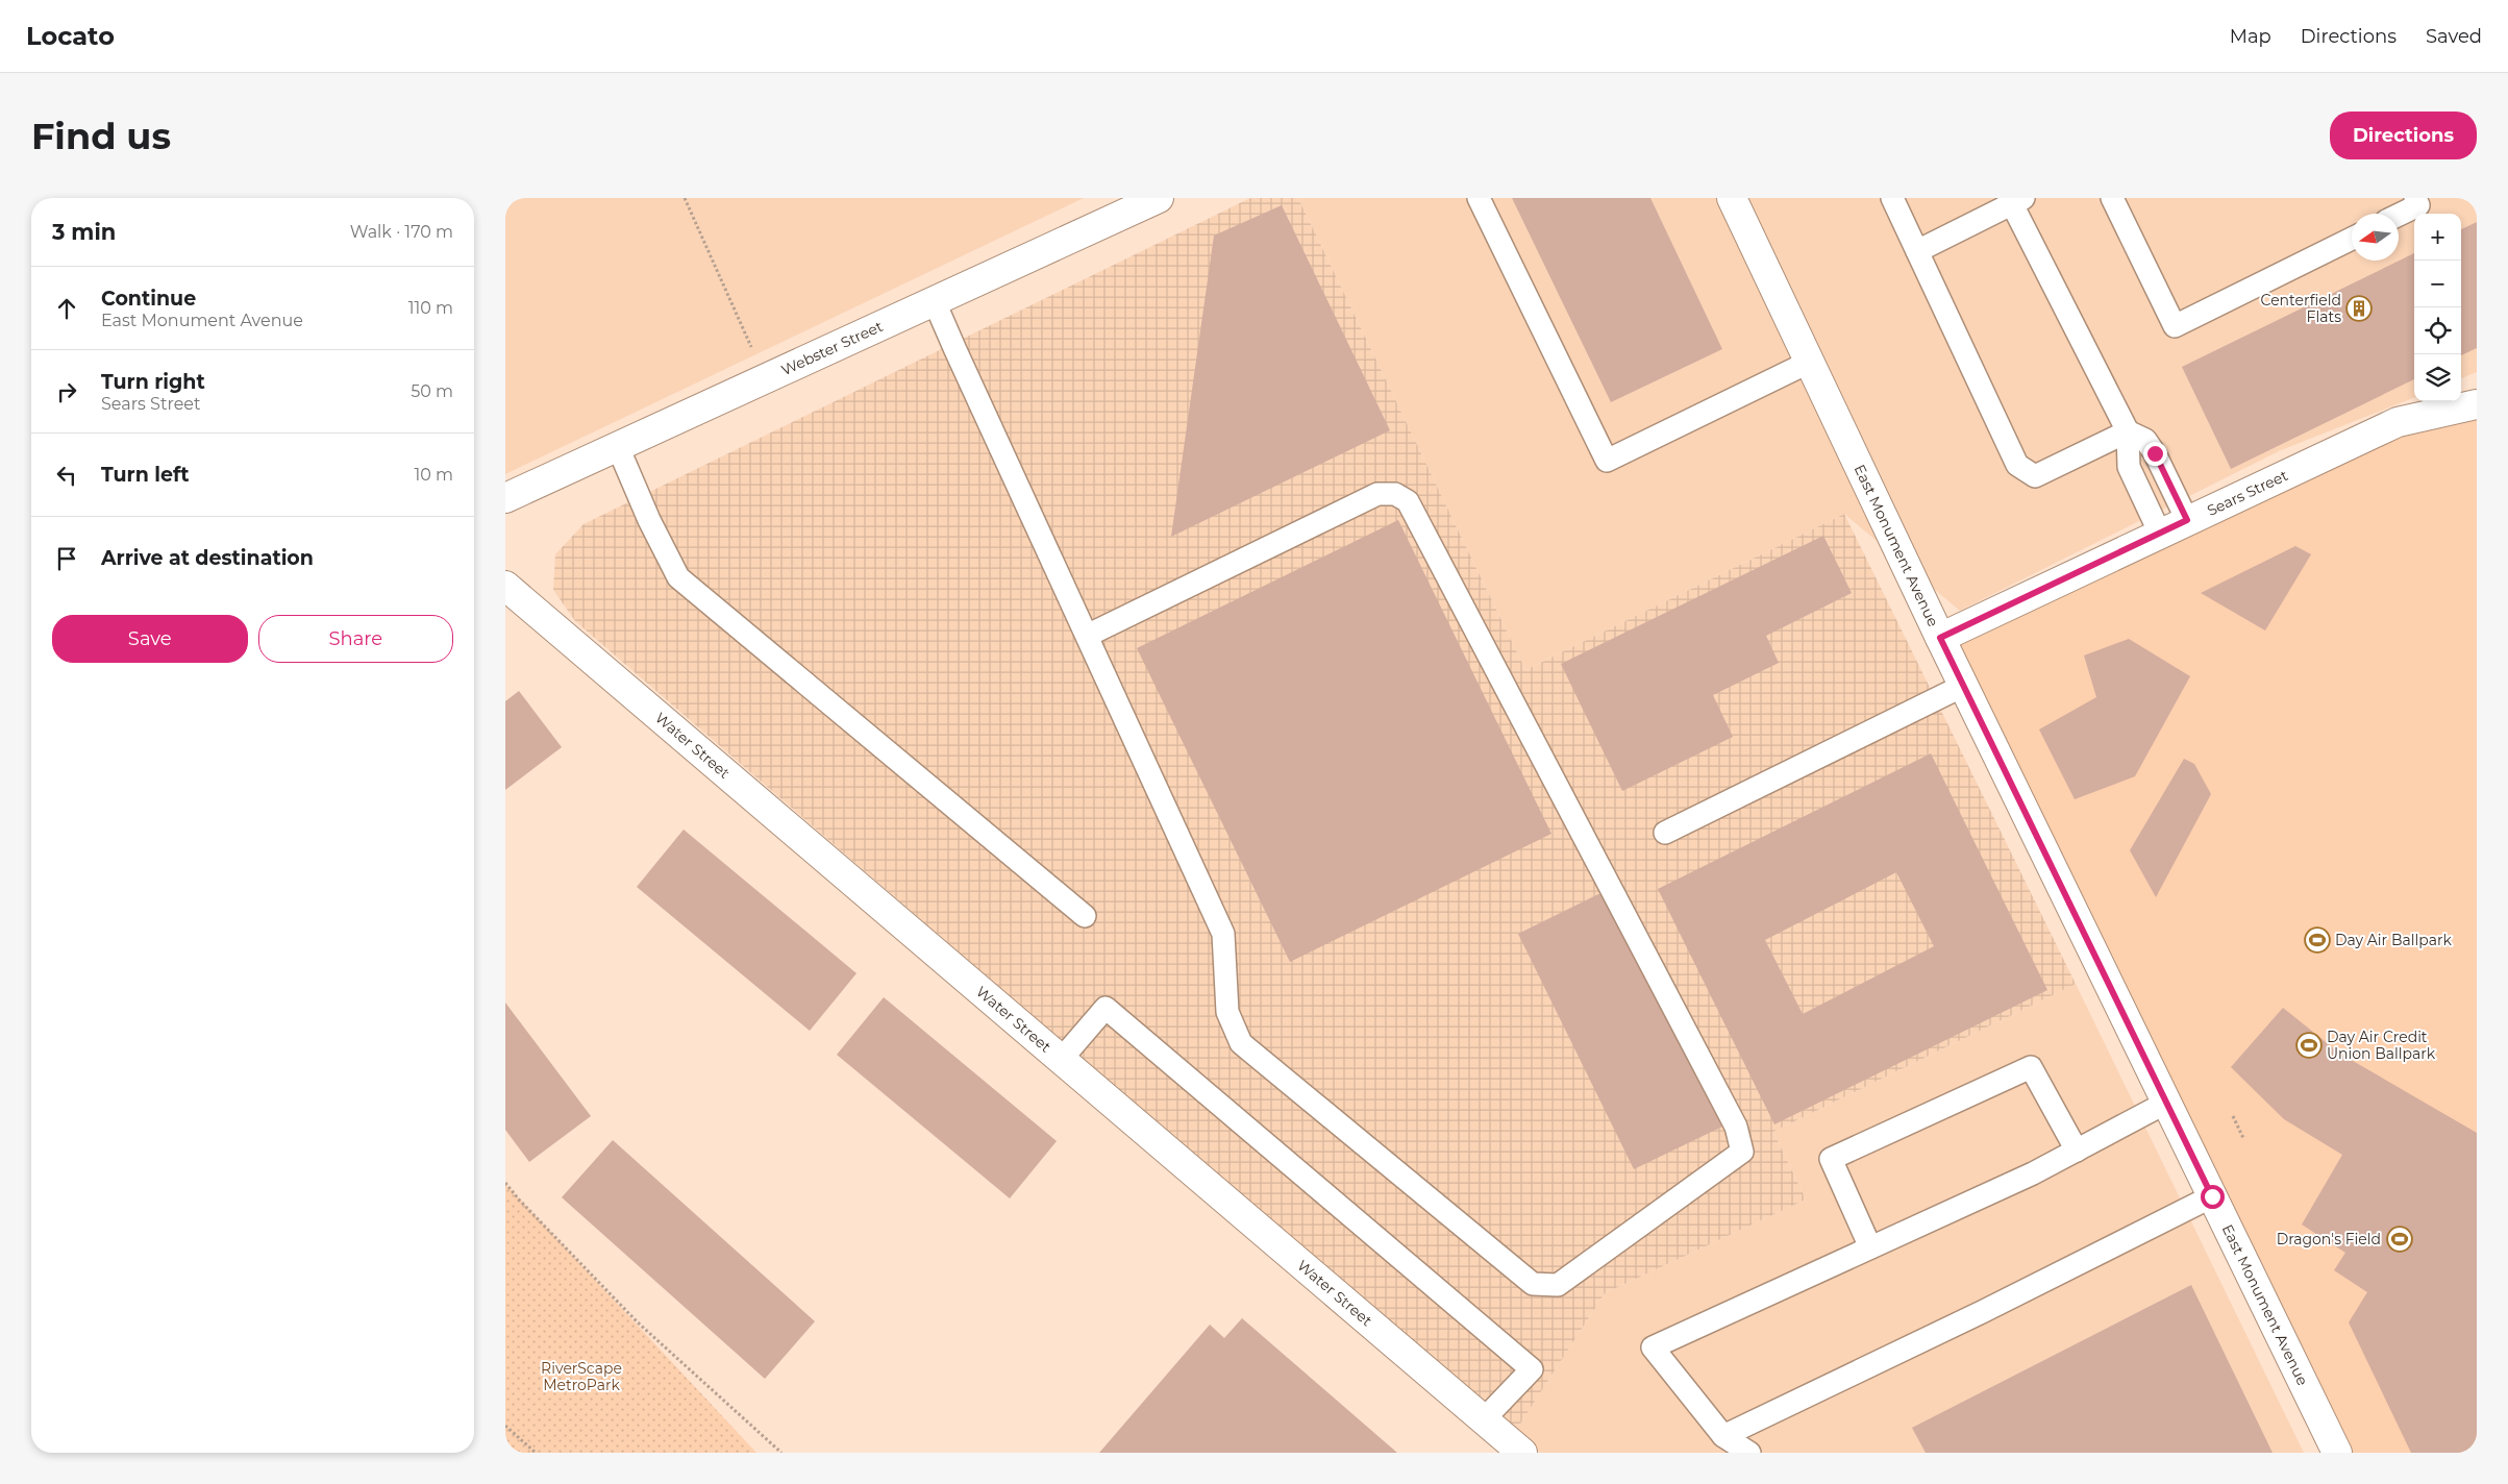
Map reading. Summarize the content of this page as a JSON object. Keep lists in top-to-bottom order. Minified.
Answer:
{"streets":{"street":["Webster Street","Sears Street","East Monument Avenue","Water Street"]},"crossings":[["Sears Street","East Monument Avenue"]],"parks":["RiverScape MetroPark"],"places":{"building":["Centerfield Flats"],"sports":["Day Air Ballpark","Day Air Credit Union Ballpark","Dragon's Field"]},"north":"left","page":{"header":"Locato","nav":["Map","Directions","Saved"],"buttons":["Directions",["Save","Share"]],"title":"Find us","heading":["3 min","Walk · 170 m"],"map_buttons":["+","−"],"list":[["Continue","East Monument Avenue","110 m"],["Turn right","Sears Street","50 m"],["Turn left","10 m"],"Arrive at destination"]}}
